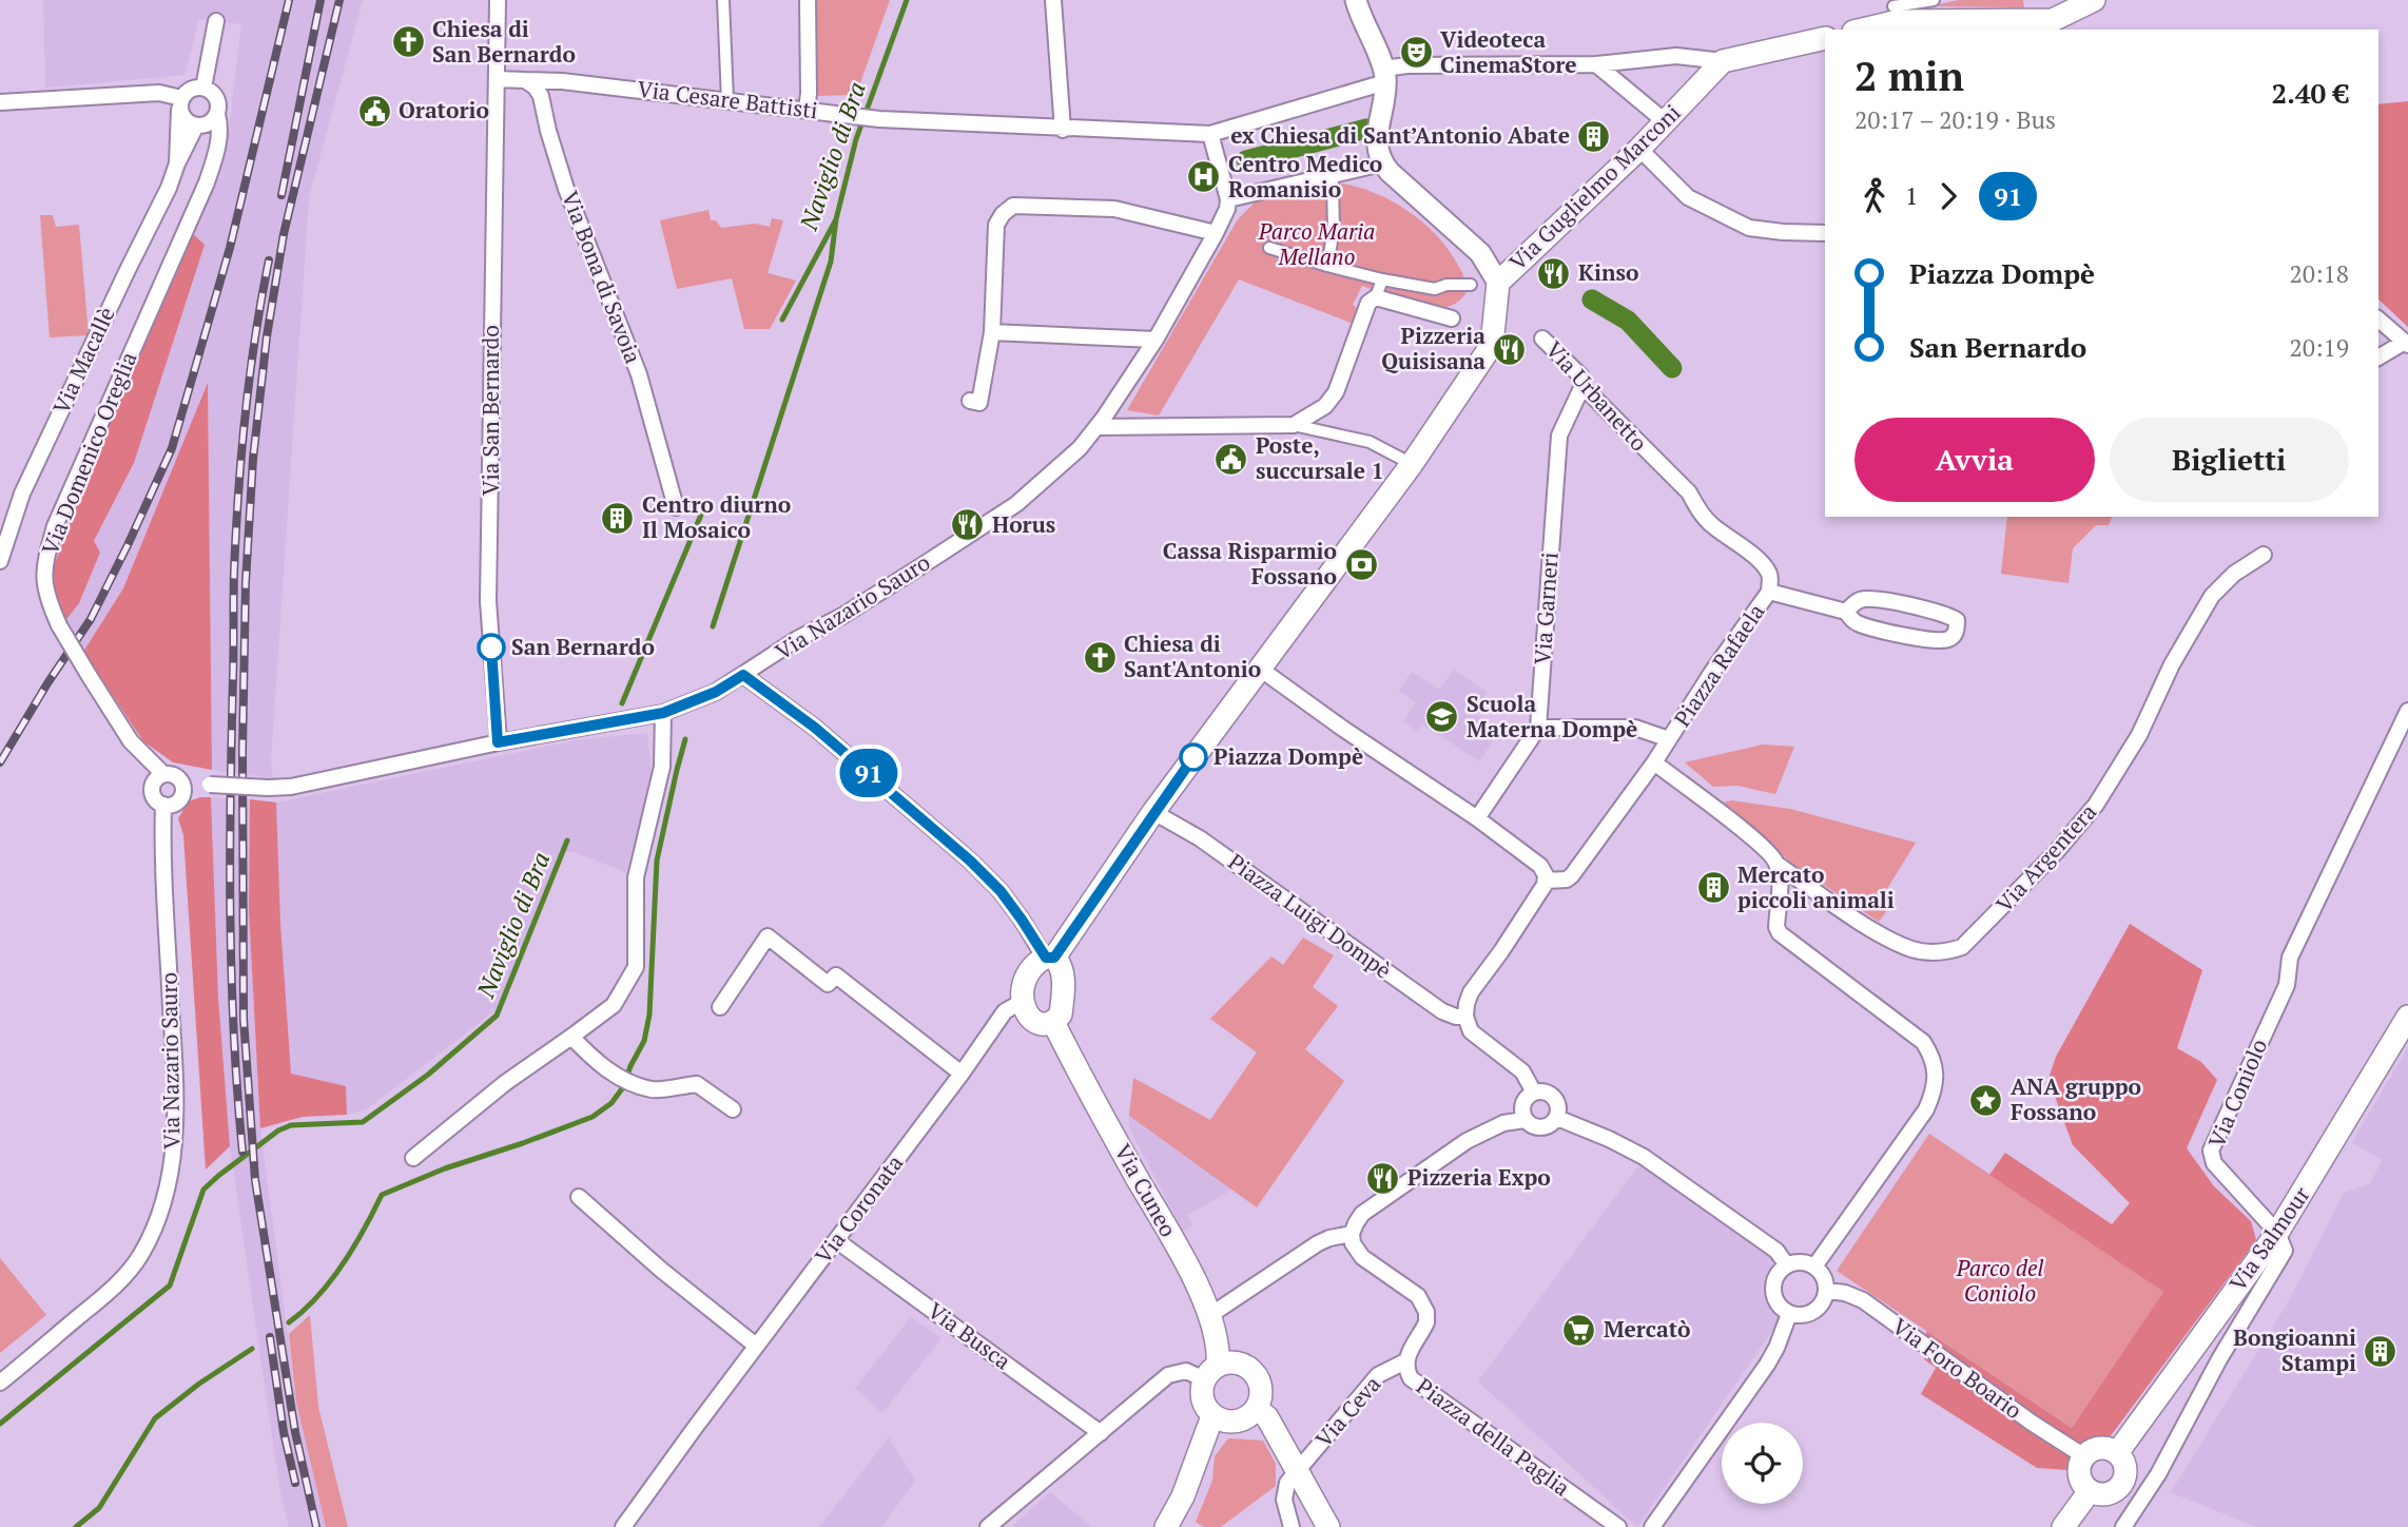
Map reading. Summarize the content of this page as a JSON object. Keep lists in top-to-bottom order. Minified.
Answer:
{"streets":{"main road":["Via Guglielmo Marconi","Via Cuneo","Via Salmour"],"street":["Via Cesare Battisti","Via Bona di Savoia","Via Macallè","Via Urbanetto","Via San Bernardo","Via Domenico Oreglia","Via Nazario Sauro","Via Garneri","Piazza Rafaela","Via Argentera","Piazza Luigi Dompè","Via Coniolo","Via Coronata","Via Busca","Via Foro Boario","Via Ceva","Piazza della Paglia"]},"crossings":[["Via Cesare Battisti","Via Guglielmo Marconi"],["Via Cesare Battisti","Via Bona di Savoia"],["Via Guglielmo Marconi","Piazza Luigi Dompè"],["Via Guglielmo Marconi","Via Cuneo"],["Via Guglielmo Marconi","Via Coronata"],["Via Macallè","Via Domenico Oreglia"],["Via Urbanetto","Via Garneri"],["Via Urbanetto","Piazza Rafaela"],["Via San Bernardo","Via Nazario Sauro"],["Via Domenico Oreglia","Via Nazario Sauro"],["Via Coniolo","Via Salmour"],["Via Cuneo","Via Coronata"],["Via Coronata","Via Busca"],["Via Salmour","Via Foro Boario"],["Via Ceva","Piazza della Paglia"]],"water":["Naviglio di Bra"],"parks":["Parco Maria Mellano","Parco del Coniolo"],"places":{"church":["Chiesa di San Bernardo","Chiesa di Sant'Antonio"],"theatre":["Videoteca CinemaStore"],"public building":["Oratorio","Poste, succursale 1"],"building":["ex Chiesa di Sant’Antonio Abate","Centro diurno Il Mosaico","Mercato piccoli animali","Bongioanni Stampi"],"hospital":["Centro Medico Romanisio"],"restaurant":["Kinso","Pizzeria Quisisana","Horus","Pizzeria Expo"],"bank":["Cassa Risparmio Fossano"],"other":["San Bernardo","Piazza Dompè"],"school or university":["Scuola Materna Dompè"],"place":["ANA gruppo Fossano"],"supermarket":["Mercatò"]},"lines":["bus line 91"],"page":{"on_map":"91","heading":["2 min","20:17 – 20:19 · Bus","2.40 €"],"legs":["1","91"],"list":[{"name":"Piazza Dompè","value":"20:18"},{"name":"San Bernardo","value":"20:19"}],"buttons":["Avvia","Biglietti"]}}
